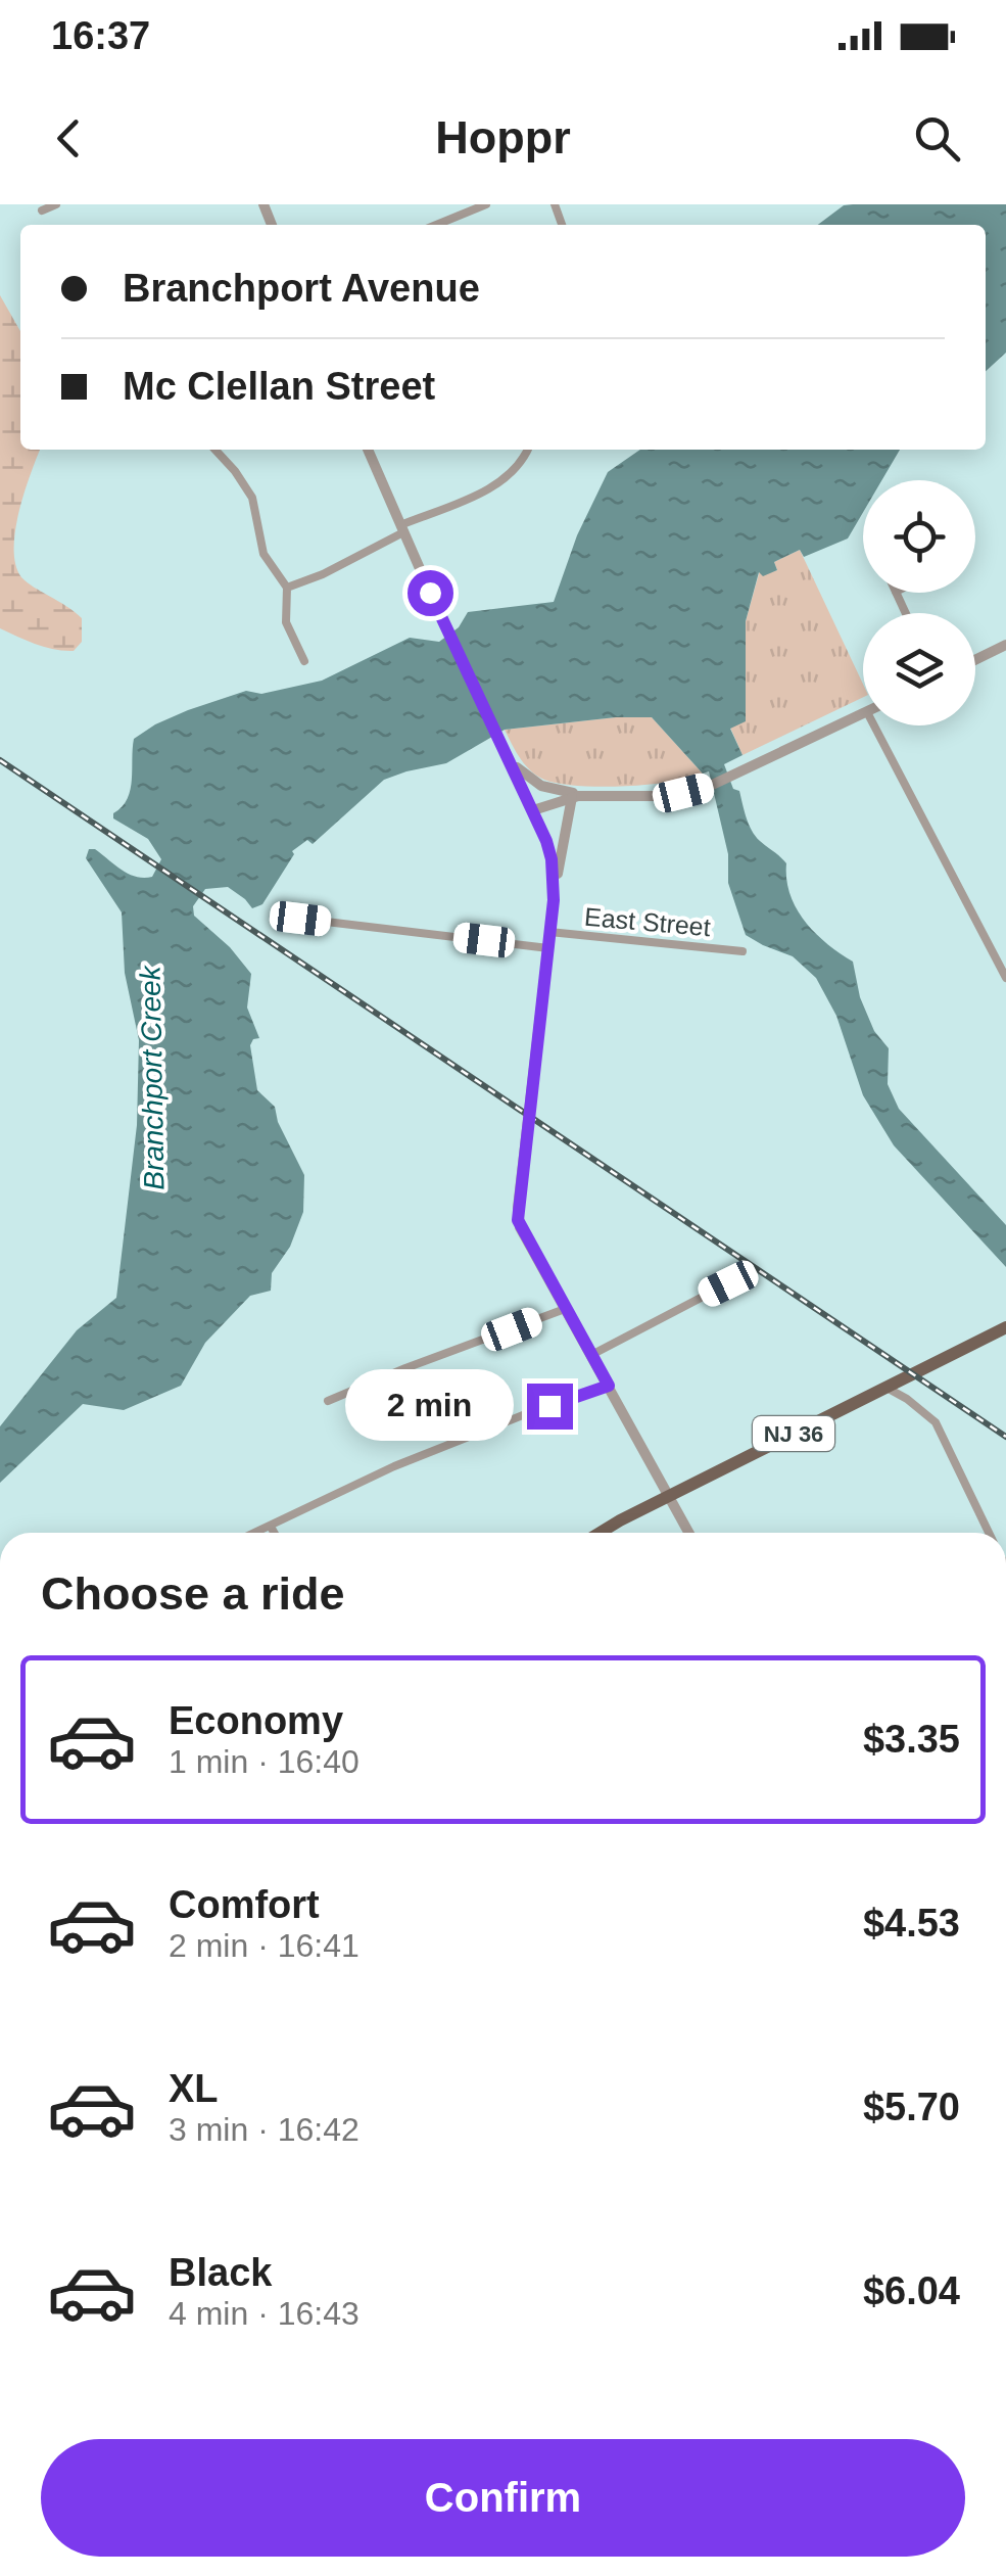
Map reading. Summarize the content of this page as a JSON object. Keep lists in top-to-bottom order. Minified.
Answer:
{"streets":{"main road":["NJ 36"],"street":["East Street"]},"water":["Branchport Creek"],"page":{"status":"16:37","header":"Hoppr","banner":["Branchport Avenue","Mc Clellan Street"],"bubble":"2 min","heading":"Choose a ride","list":[{"name":"Economy","note":"1 min · 16:40","value":"$3.35"},{"name":"Comfort","note":"2 min · 16:41","value":"$4.53"},{"name":"XL","note":"3 min · 16:42","value":"$5.70"},{"name":"Black","note":"4 min · 16:43","value":"$6.04"}],"buttons":"Confirm"}}
